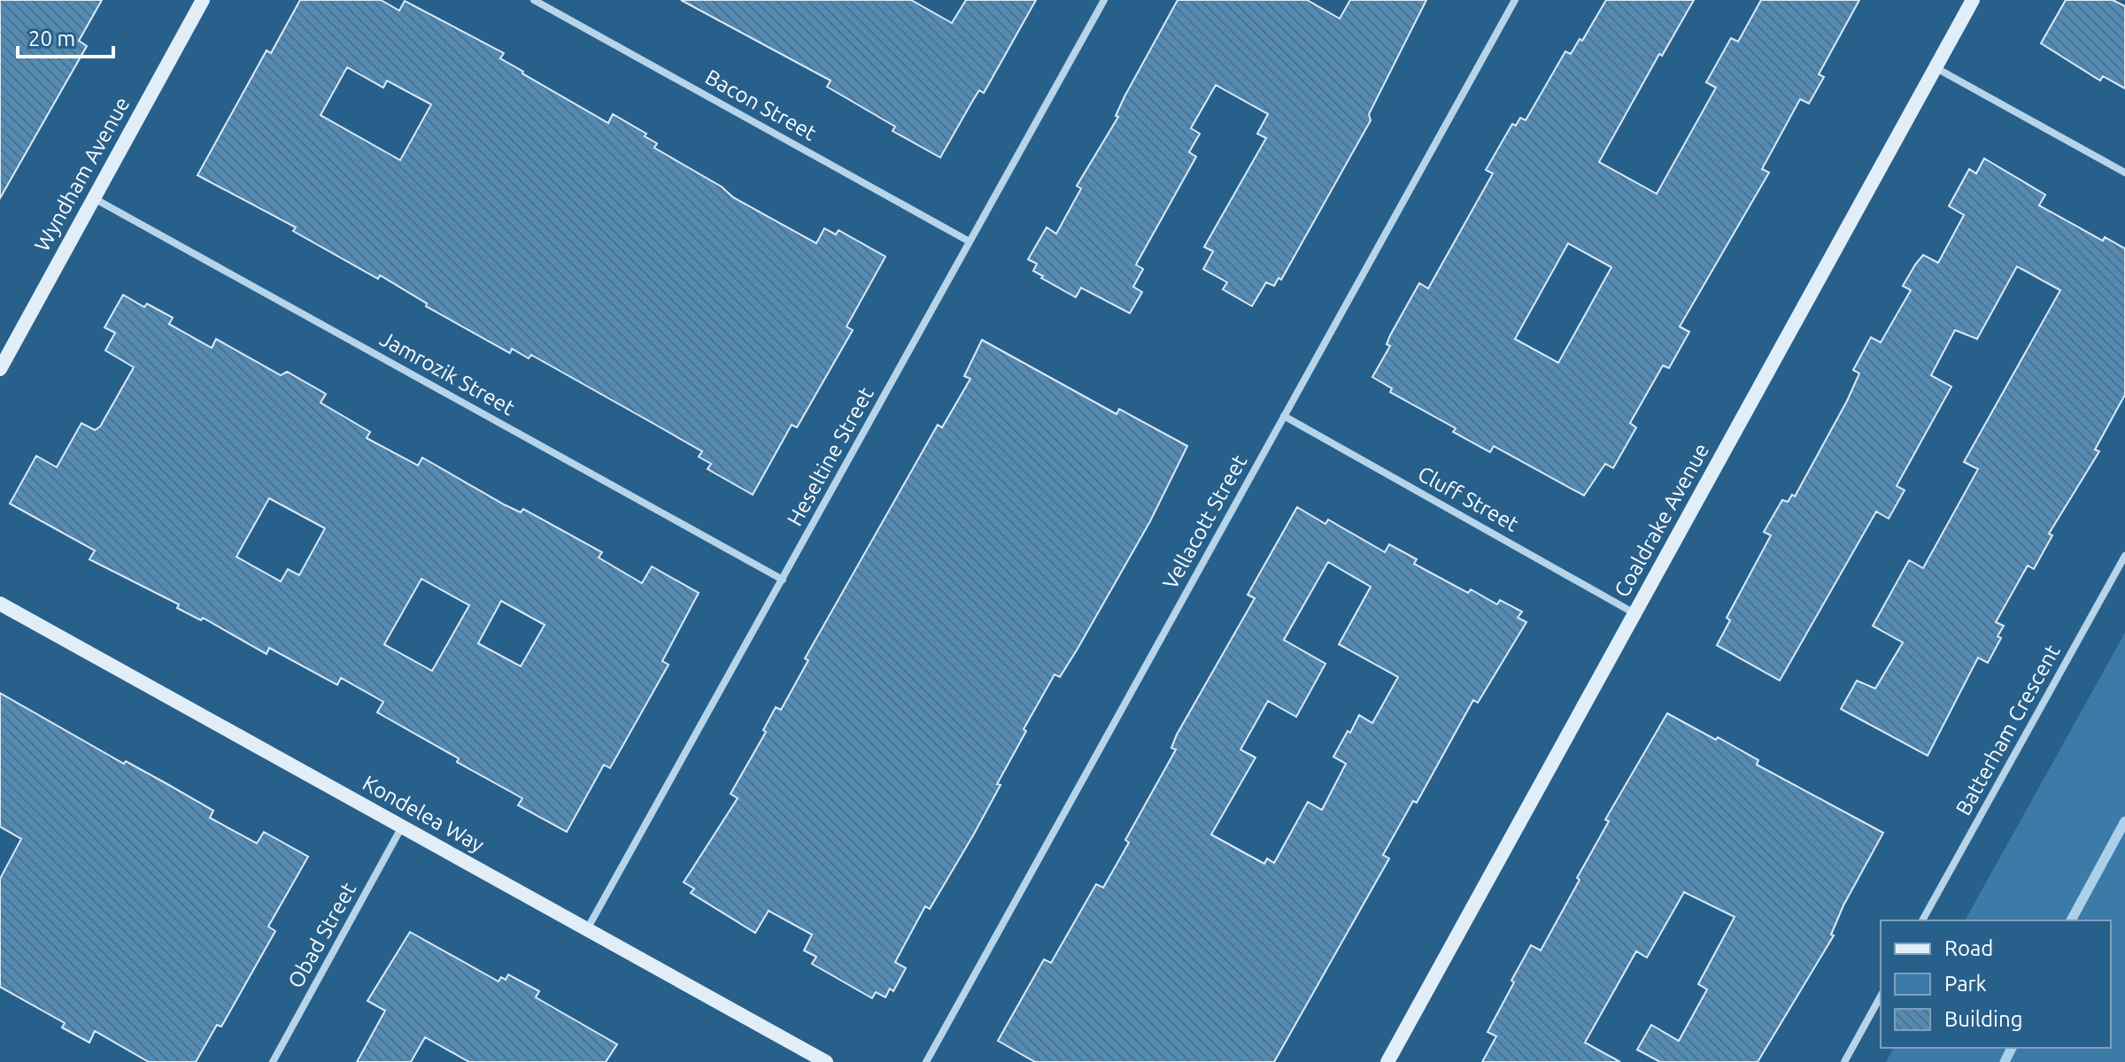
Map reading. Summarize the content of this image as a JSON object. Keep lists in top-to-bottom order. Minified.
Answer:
{"streets":{"street":["Bacon Street","Wyndham Avenue","Jamrozik Street","Heseltine Street","Cluff Street","Coaldrake Avenue","Vellacott Street","Batterham Crescent","Kondelea Way","Obad Street"]},"crossings":[["Bacon Street","Heseltine Street"],["Wyndham Avenue","Jamrozik Street"],["Jamrozik Street","Heseltine Street"],["Heseltine Street","Kondelea Way"],["Cluff Street","Coaldrake Avenue"],["Cluff Street","Vellacott Street"],["Kondelea Way","Obad Street"]],"legend":["Road","Park","Building"],"scale_bar":"20 m"}
